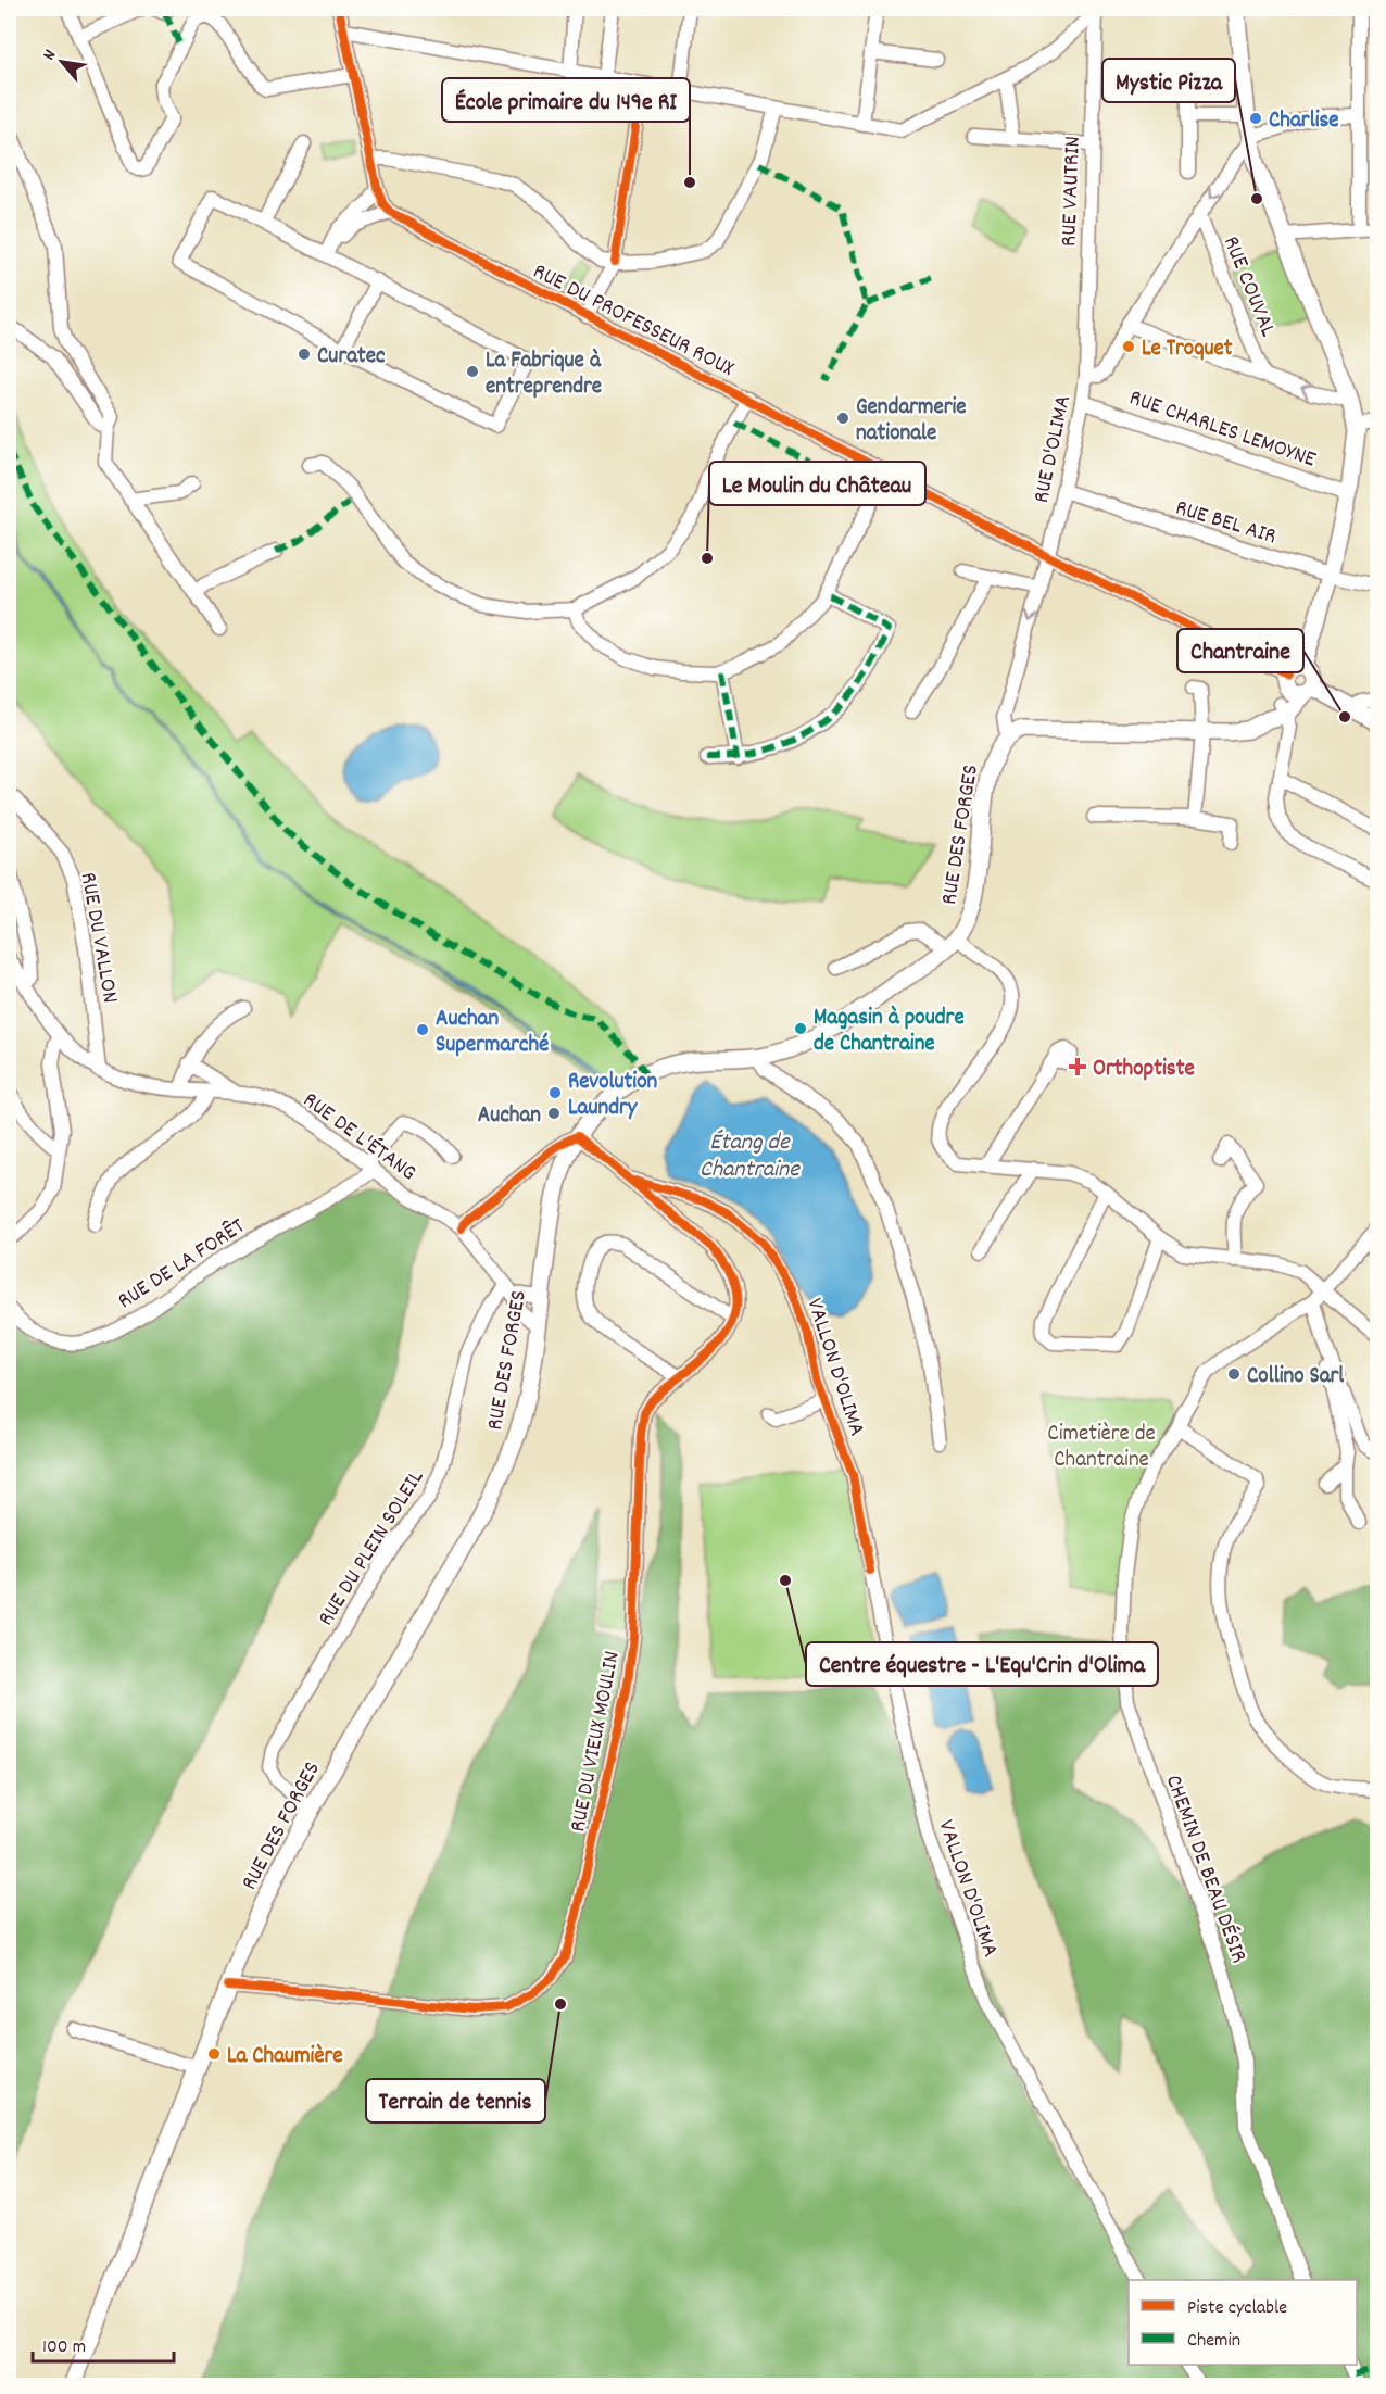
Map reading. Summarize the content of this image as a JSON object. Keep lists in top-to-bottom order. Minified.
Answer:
{"streets":{"main road":["RUE DES FORGES"],"street":["RUE VAUTRIN","RUE COUVAL","RUE DU PROFESSEUR ROUX","RUE CHARLES LEMOYNE","RUE D'OLIMA","RUE BEL AIR","RUE DU VALLON","RUE DE L'ÉTANG","RUE DE LA FORÊT","VALLON D'OLIMA","RUE DU PLEIN SOLEIL","RUE DU VIEUX MOULIN","CHEMIN DE BEAU DÉSIR"]},"crossings":[["RUE VAUTRIN","RUE D'OLIMA"],["RUE COUVAL","RUE D'OLIMA"],["RUE DU PROFESSEUR ROUX","RUE D'OLIMA"],["RUE CHARLES LEMOYNE","RUE D'OLIMA"],["RUE D'OLIMA","RUE BEL AIR"],["RUE D'OLIMA","RUE DES FORGES"],["RUE DES FORGES","RUE DE L'ÉTANG"],["RUE DES FORGES","VALLON D'OLIMA"],["RUE DES FORGES","RUE DU PLEIN SOLEIL"],["RUE DES FORGES","RUE DU VIEUX MOULIN"],["RUE DU VALLON","RUE DE L'ÉTANG"],["RUE DE L'ÉTANG","RUE DE LA FORÊT"],["RUE DE L'ÉTANG","RUE DU PLEIN SOLEIL"]],"water":["Étang de Chantraine"],"parks":["Cimetière de Chantraine"],"places":{"other":["Charlise","École primaire du 149e RI","Mystic Pizza","Le Troquet","Curatec","La Fabrique à entreprendre","Gendarmerie nationale","Le Moulin du Château","Chantraine","Magasin à poudre de Chantraine","Auchan Supermarché","Revolution Laundry","Auchan","Collino Sarl","Centre équestre - L'Equ'Crin d'Olima","Terrain de tennis","La Chaumière"],"health":["Orthoptiste"]},"legend":["Piste cyclable","Chemin"],"scale_bar":"100 m","north":"top left"}
